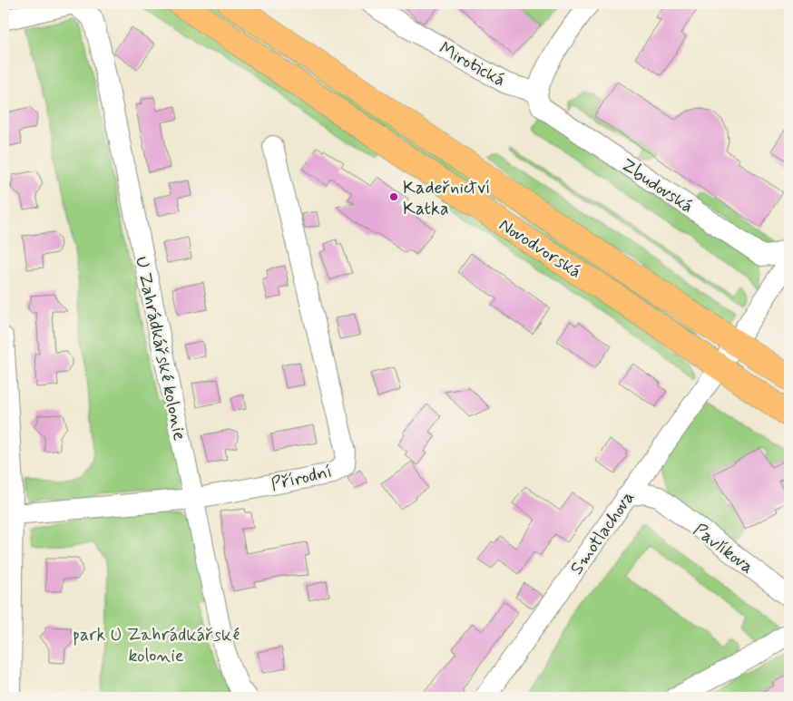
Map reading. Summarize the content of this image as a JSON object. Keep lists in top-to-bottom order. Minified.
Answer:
{"streets":{"main road":["Novodvorská"],"street":["Mirotická","Zbudovská","U Zahrádkářské kolonie","Přírodní","Smotlachova","Pavlíkova"]},"crossings":[["Mirotická","Zbudovská"],["Novodvorská","Smotlachova"],["U Zahrádkářské kolonie","Přírodní"]],"parks":["park U Zahrádkářské kolonie"],"places":["Kadeřnictví Katka"]}
